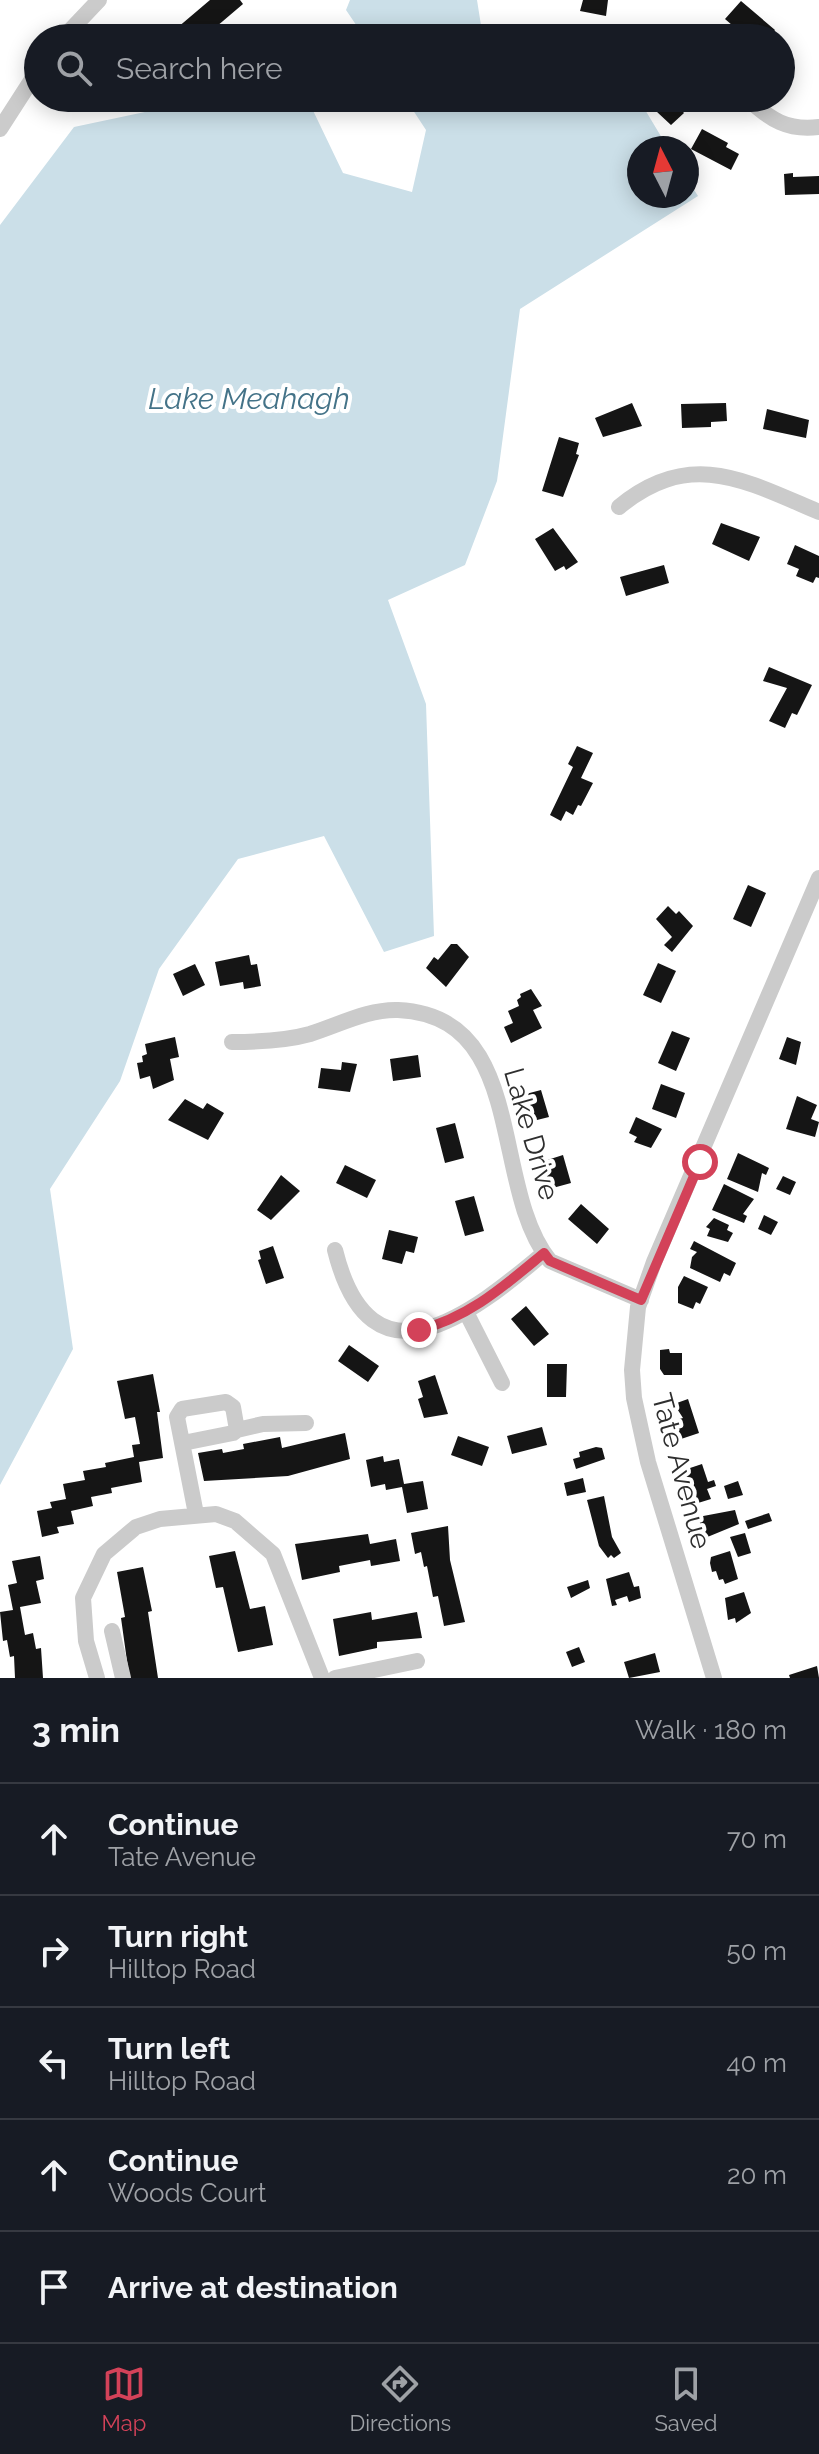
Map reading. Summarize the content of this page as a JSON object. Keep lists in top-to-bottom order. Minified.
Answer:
{"streets":{"street":["Lake Drive","Tate Avenue"]},"water":["Lake Meahagh"],"north":"top","page":{"search":"Search here","heading":["3 min","Walk · 180 m"],"list":[["Continue","Tate Avenue","70 m"],["Turn right","Hilltop Road","50 m"],["Turn left","Hilltop Road","40 m"],["Continue","Woods Court","20 m"],"Arrive at destination"],"nav":["Map","Directions","Saved"]}}
